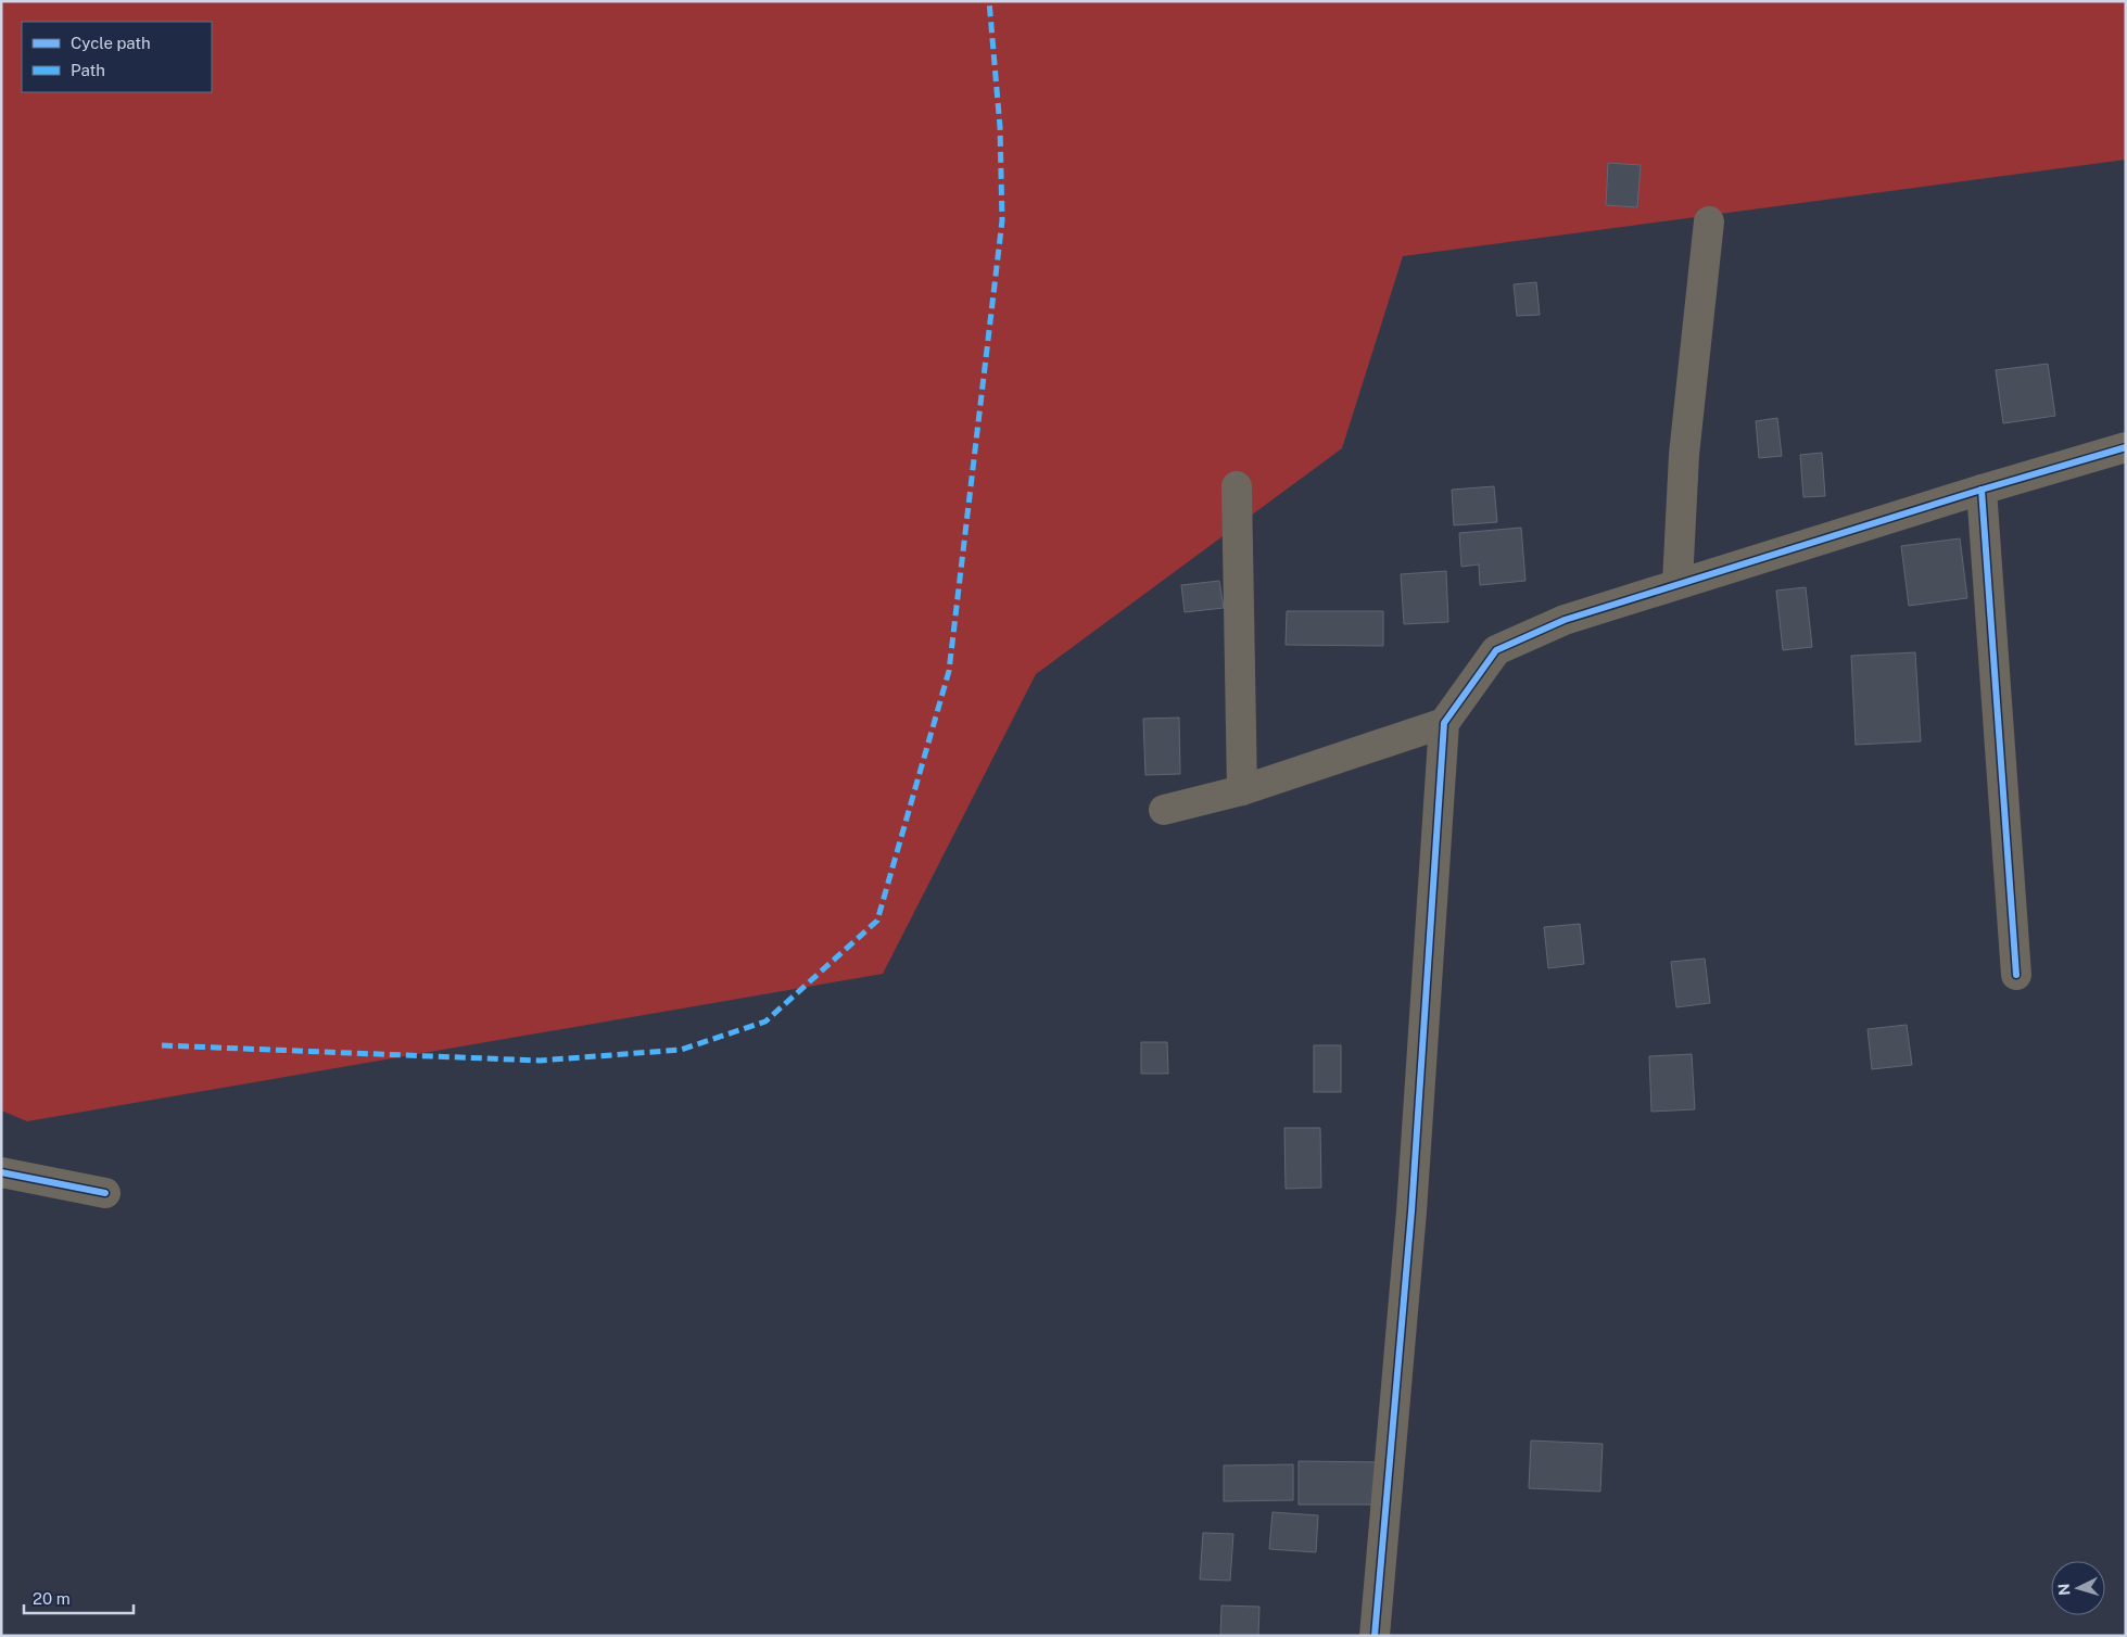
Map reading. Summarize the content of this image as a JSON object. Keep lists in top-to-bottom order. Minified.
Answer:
{"legend":["Cycle path","Path"],"scale_bar":"20 m","north":"left"}
